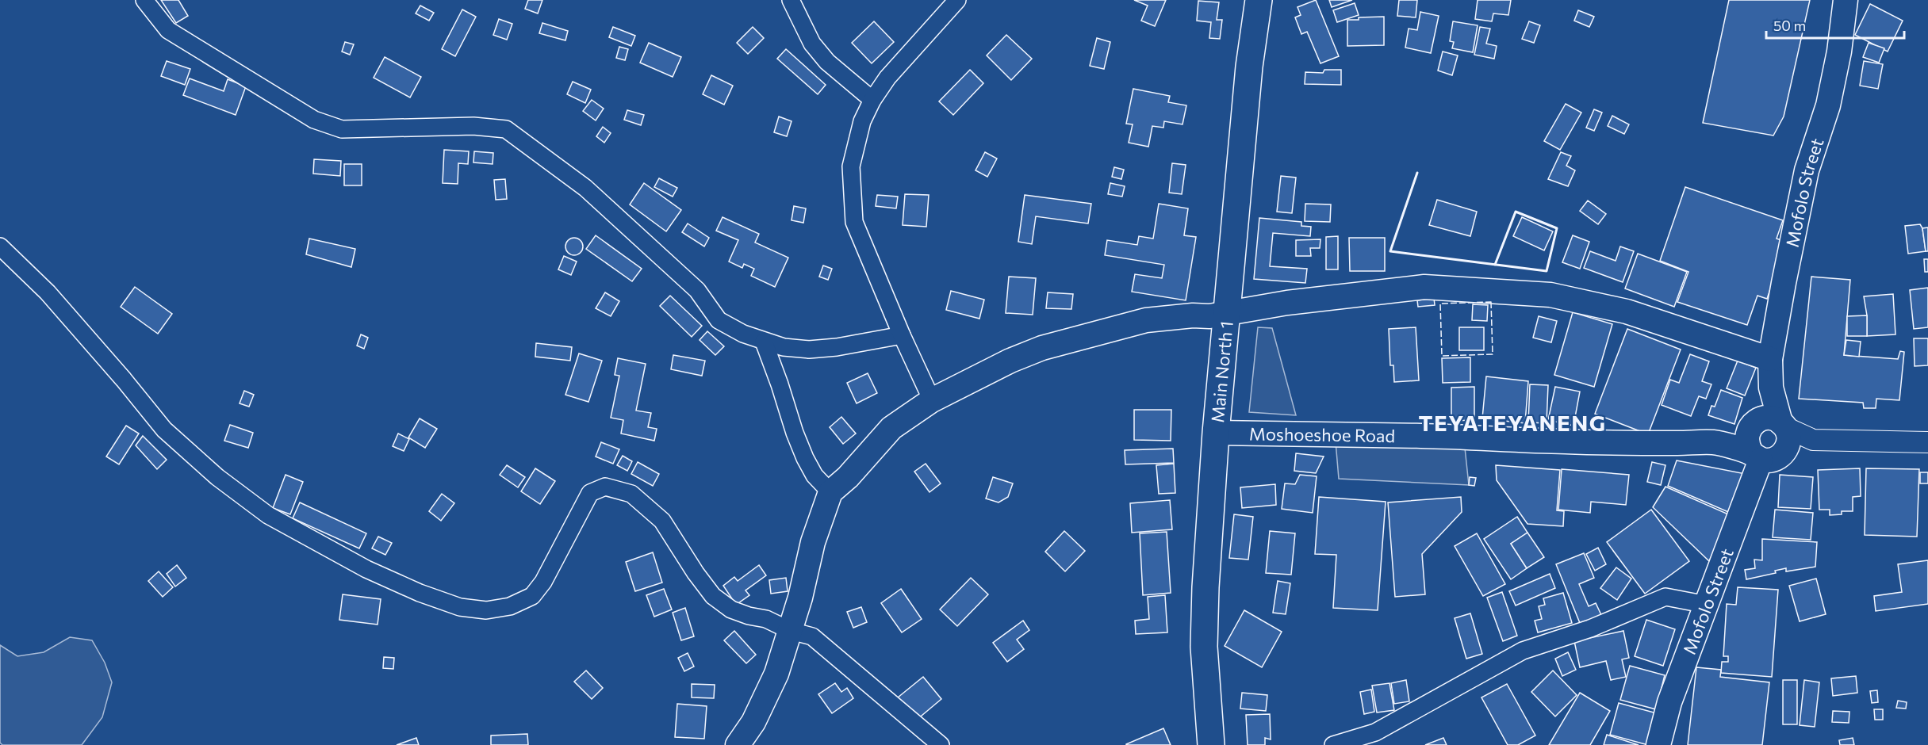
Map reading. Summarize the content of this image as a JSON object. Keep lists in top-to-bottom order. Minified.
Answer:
{"streets":{"main road":["Mofolo Street","Main North 1","Moshoeshoe Road"]},"crossings":[["Mofolo Street","Moshoeshoe Road"],["Main North 1","Moshoeshoe Road"]],"districts":["TEYATEYANENG"],"scale_bar":"50 m"}
